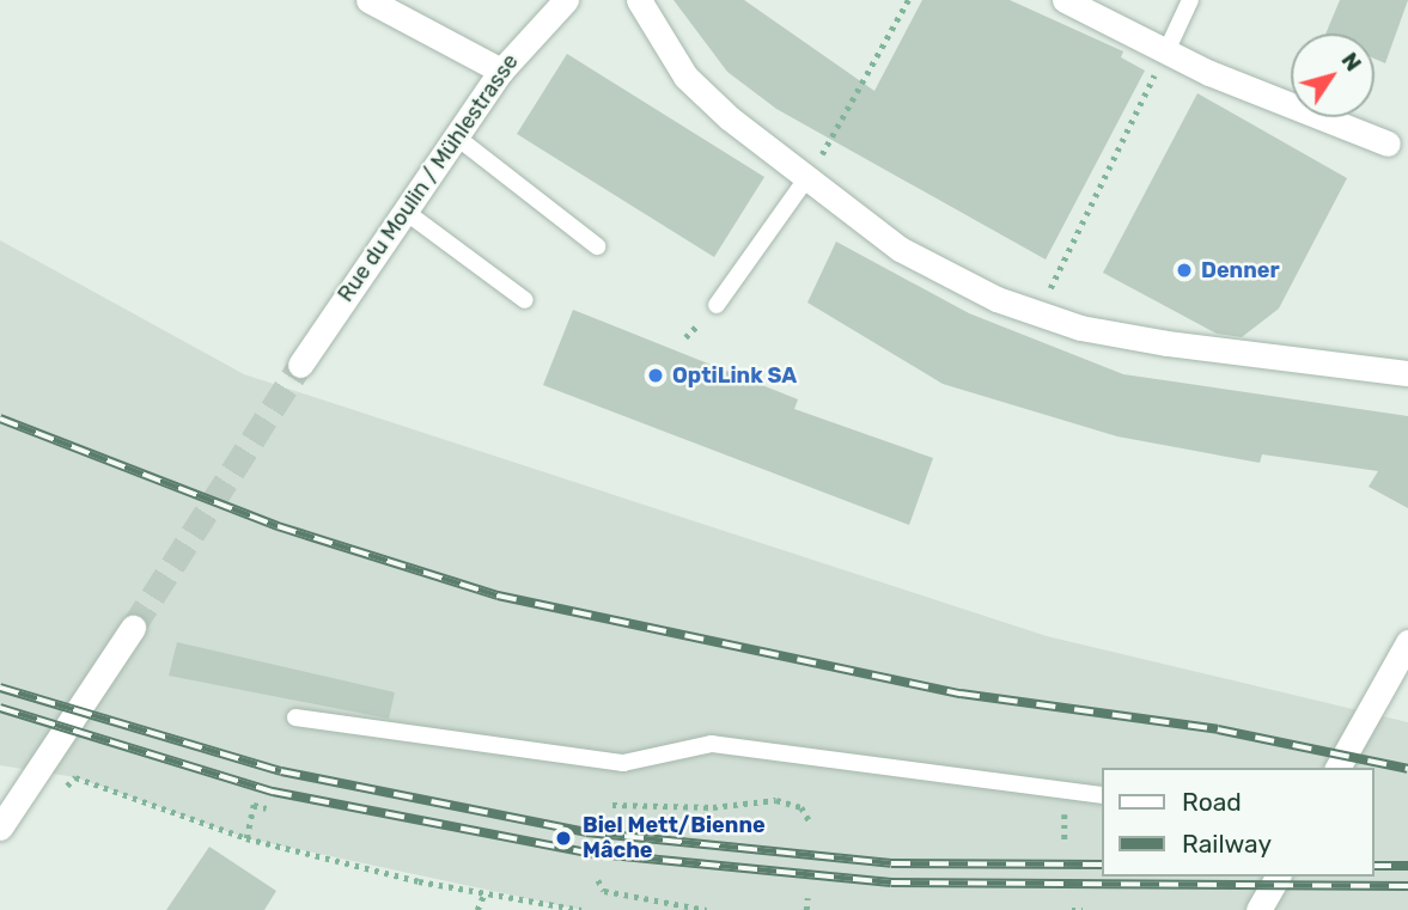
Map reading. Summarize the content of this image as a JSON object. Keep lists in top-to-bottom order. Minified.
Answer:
{"streets":{"street":["Rue du Moulin / Mühlestrasse"]},"places":["Denner","OptiLink SA","Biel Mett/Bienne Mâche"],"legend":["Road","Railway"],"north":"top right"}
